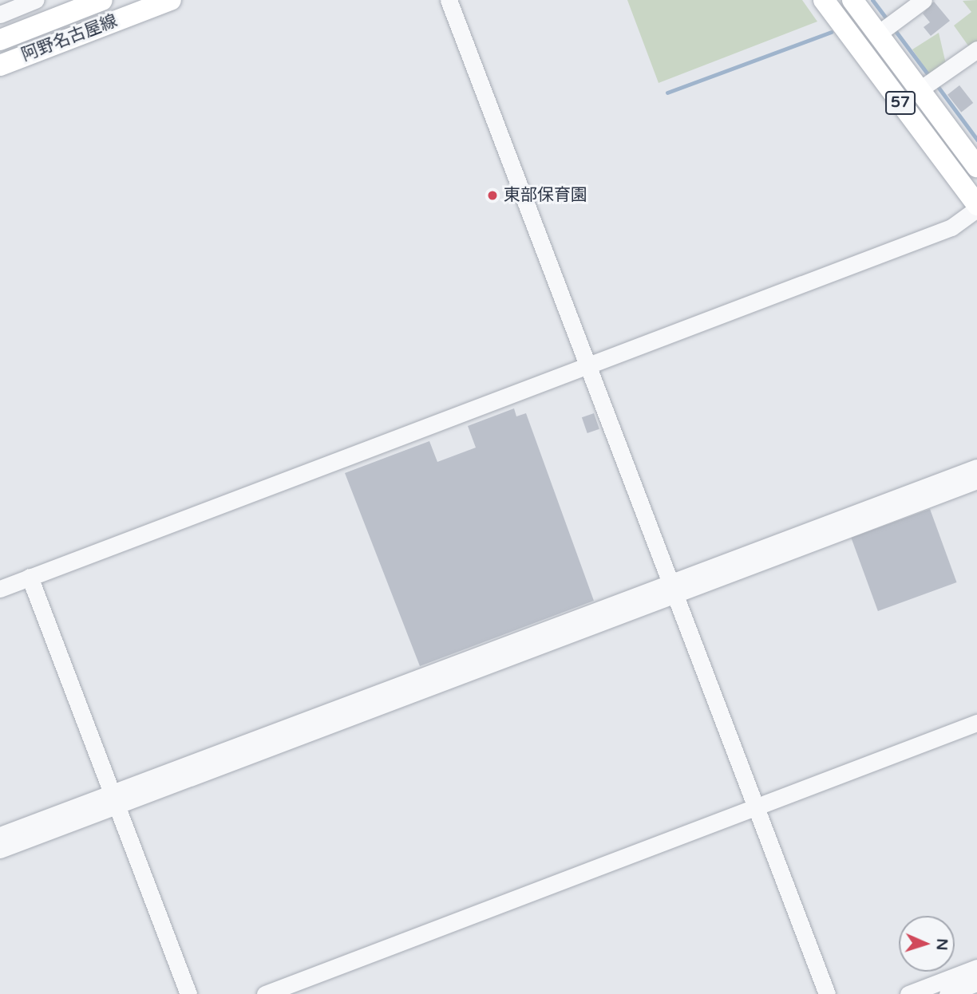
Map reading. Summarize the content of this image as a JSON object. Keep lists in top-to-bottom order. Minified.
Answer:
{"streets":{"main road":["阿野名古屋線","57"]},"places":["東部保育園"],"north":"right"}
